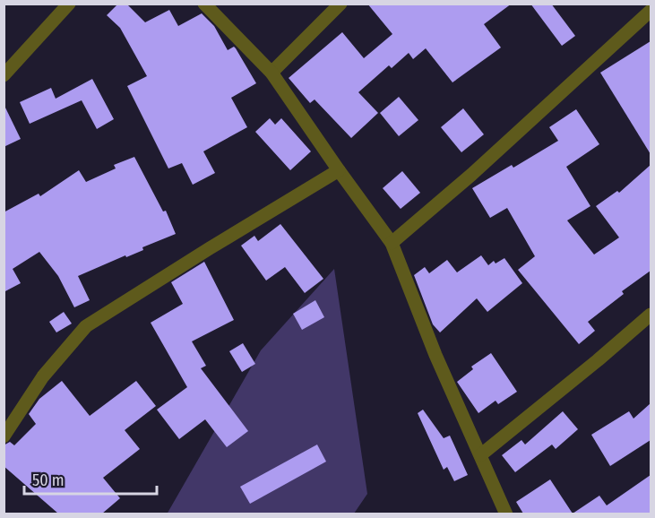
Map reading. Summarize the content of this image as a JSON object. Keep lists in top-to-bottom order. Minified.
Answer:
{"scale_bar":"50 m"}
